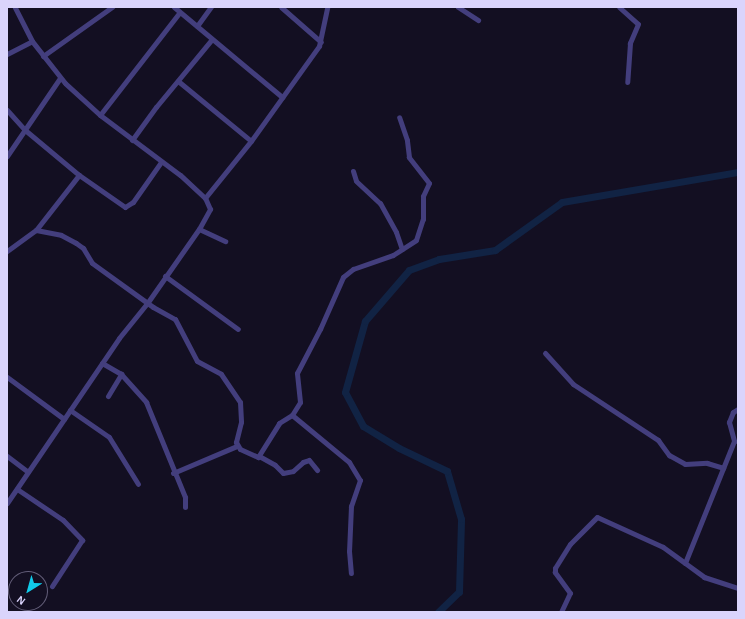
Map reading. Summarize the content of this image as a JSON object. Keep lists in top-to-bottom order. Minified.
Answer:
{"north":"bottom left"}
